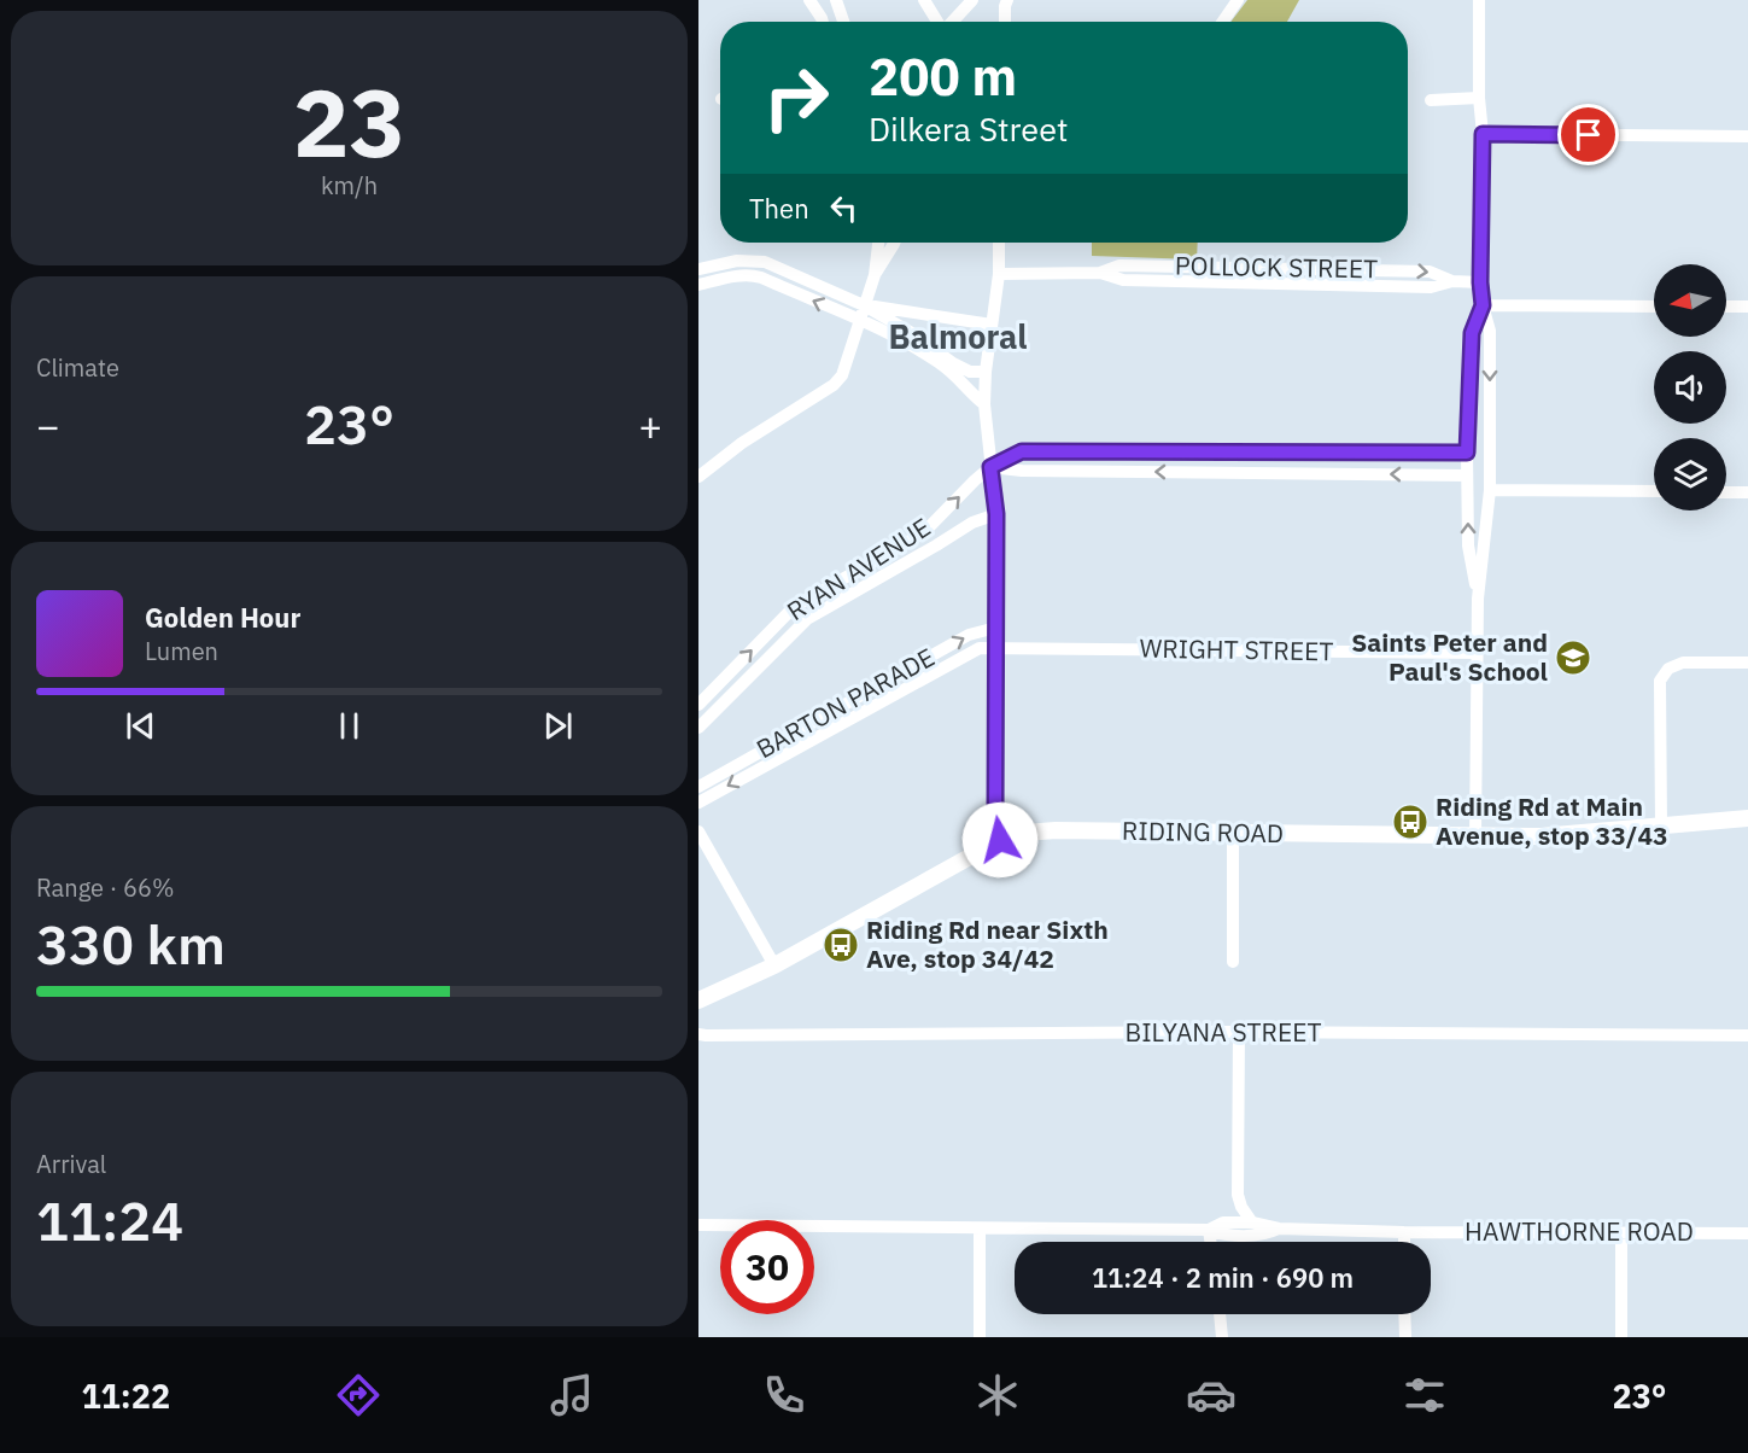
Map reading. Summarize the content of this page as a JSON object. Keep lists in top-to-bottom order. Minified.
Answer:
{"streets":{"main road":["RIDING ROAD"],"street":["POLLOCK STREET","RYAN AVENUE","WRIGHT STREET","BARTON PARADE","BILYANA STREET","HAWTHORNE ROAD"]},"crossings":[["WRIGHT STREET","BARTON PARADE"]],"districts":["Balmoral"],"places":{"school or university":["Saints Peter and Paul's School"],"bus stop":["Riding Rd at Main Avenue, stop 33/43","Riding Rd near Sixth Ave, stop 34/42"]},"north":"left","page":{"tile":[["23","km/h"],"Climate",["Range · 66%","330 km"],["Arrival","11:24"]],"turn":["200 m","Dilkera Street"],"then":"Then","heat":["−","23°","+"],"song":["Golden Hour","Lumen"],"limit":"30","trip":"11:24 · 2 min · 690 m","tabs":["11:22","23°"]}}
